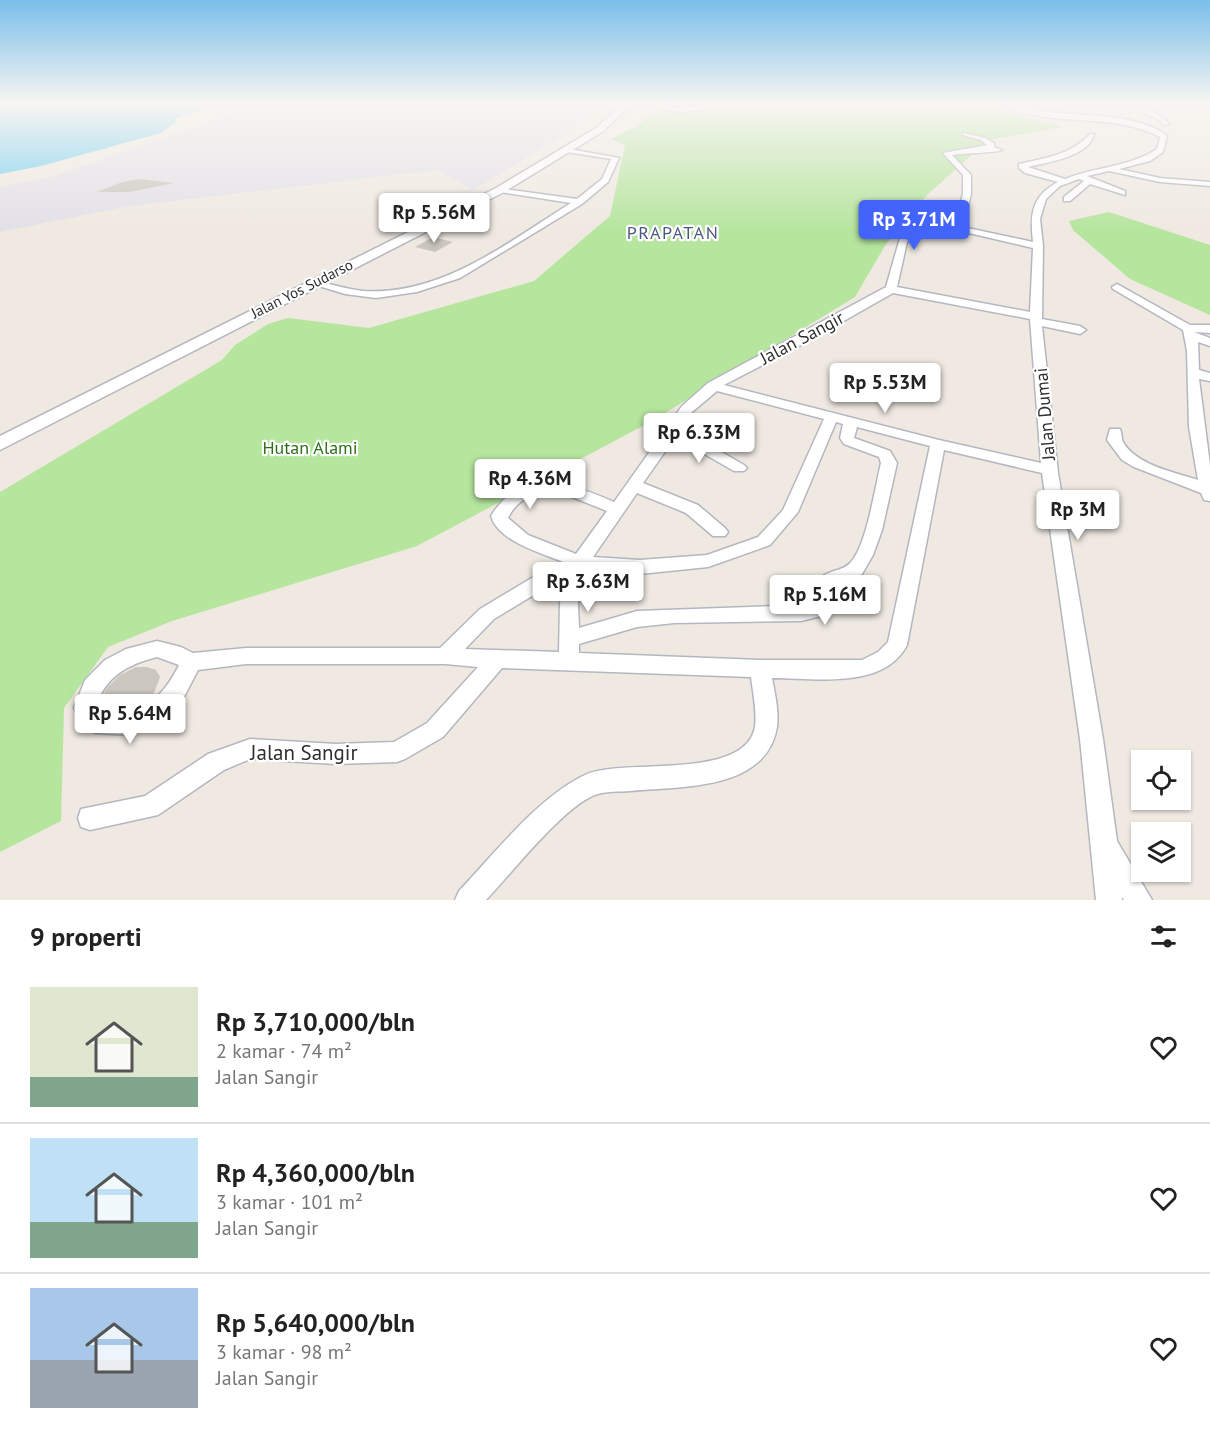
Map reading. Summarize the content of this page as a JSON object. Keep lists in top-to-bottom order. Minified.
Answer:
{"streets":{"main road":["Jalan Yos Sudarso"],"street":["Jalan Sangir","Jalan Dumai"]},"districts":["PRAPATAN"],"parks":["Hutan Alami"],"page":{"price":["Rp 5.56M","Rp 3.71M","Rp 5.53M","Rp 6.33M","Rp 4.36M","Rp 3M","Rp 3.63M","Rp 5.16M","Rp 5.64M"],"heading":"9 properti","list":[{"name":"Rp 3,710,000/bln","note":"2 kamar · 74 m² · Jalan Sangir"},{"name":"Rp 4,360,000/bln","note":"3 kamar · 101 m² · Jalan Sangir"},{"name":"Rp 5,640,000/bln","note":"3 kamar · 98 m² · Jalan Sangir"}]}}
